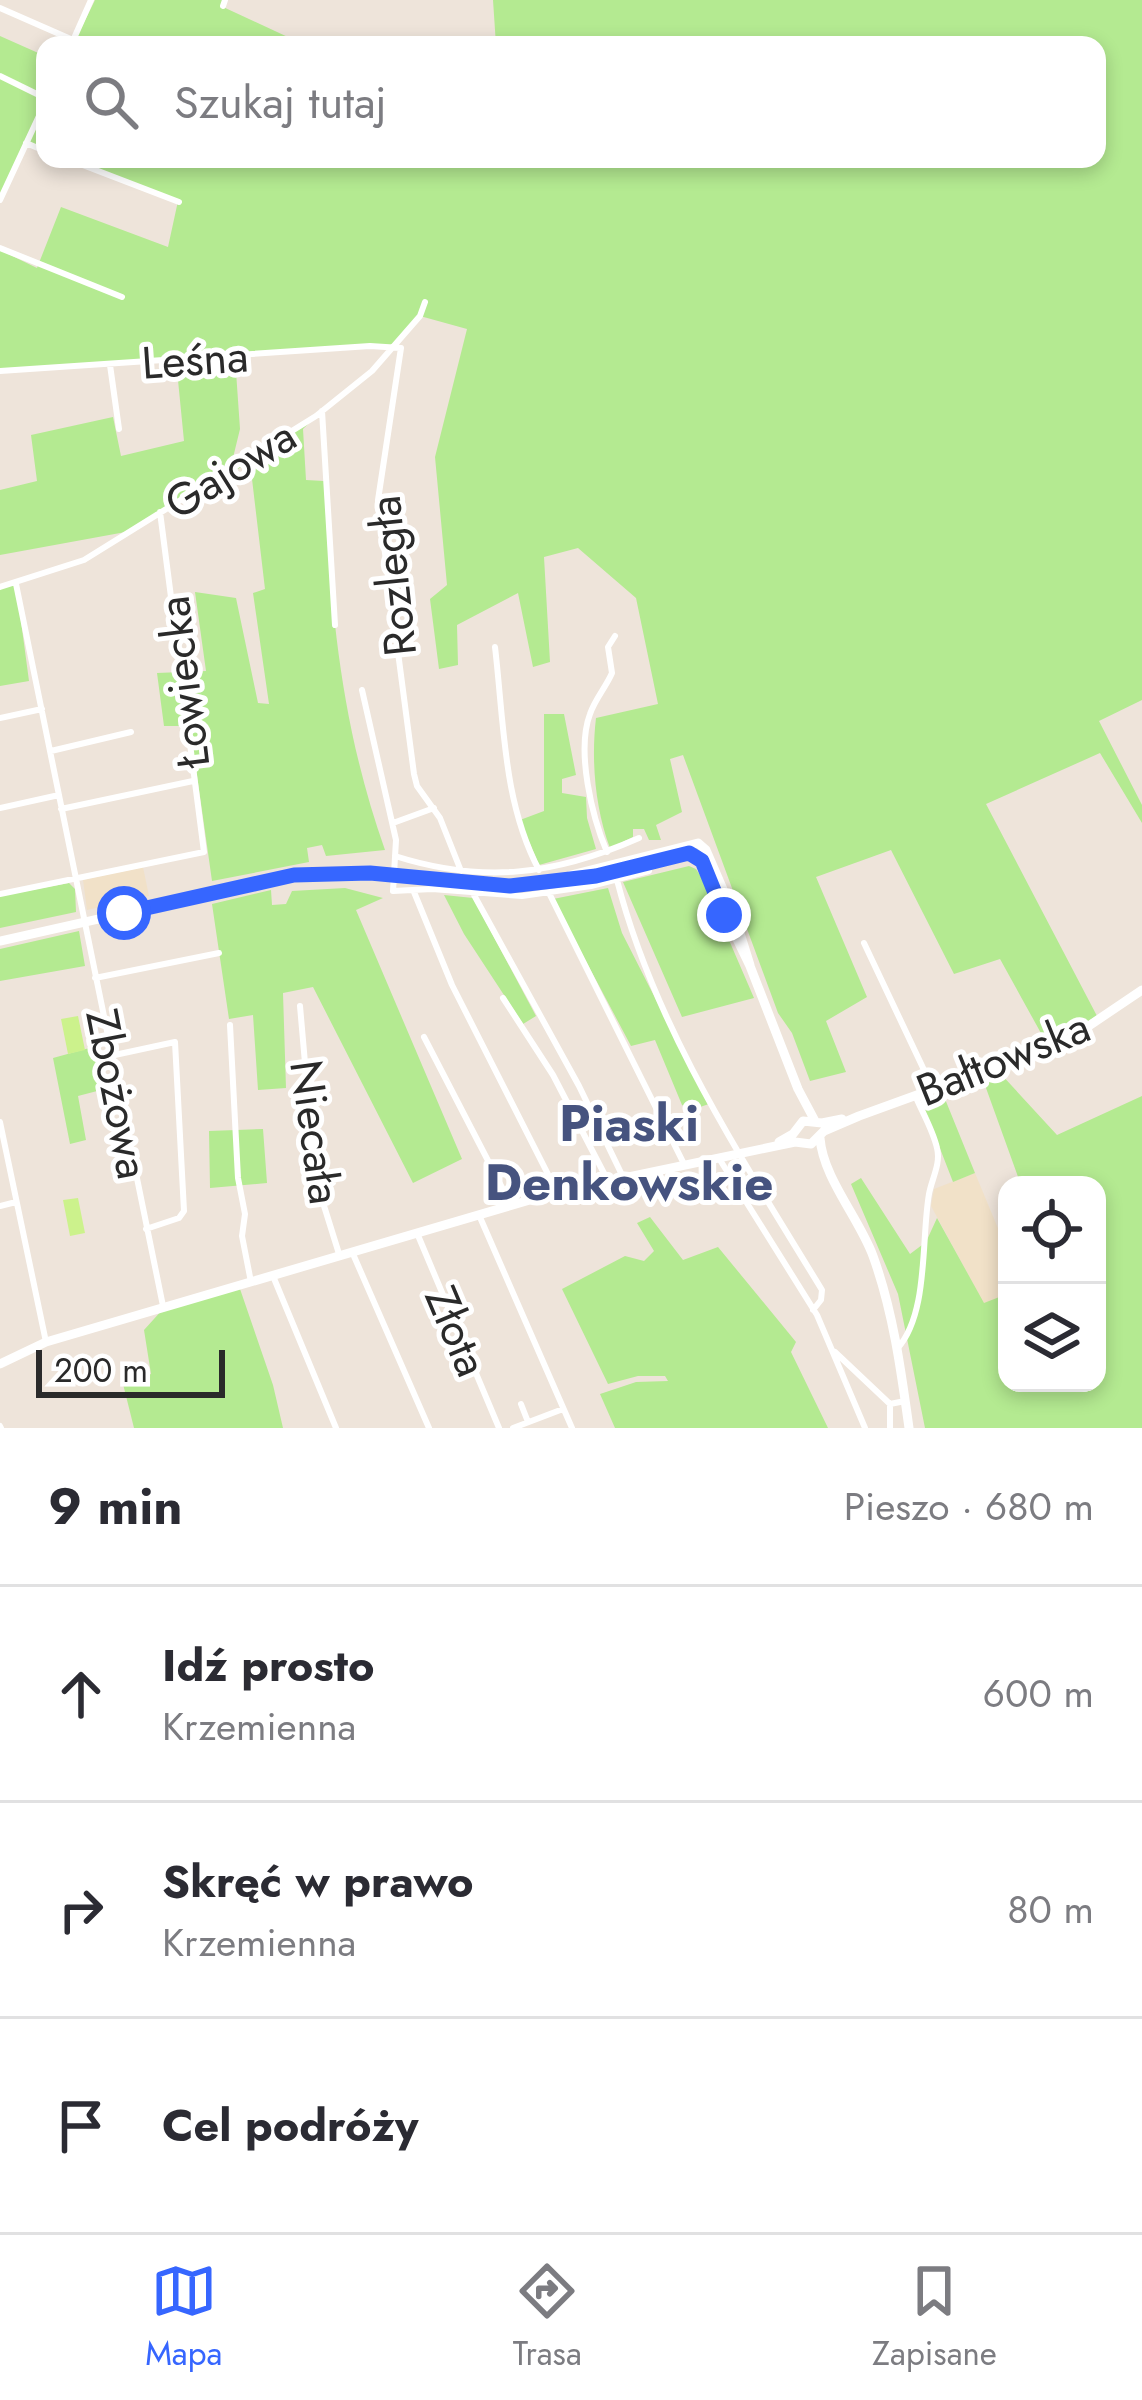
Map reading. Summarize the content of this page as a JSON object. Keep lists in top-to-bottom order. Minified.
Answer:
{"streets":{"main road":["Bałtowska"],"street":["Leśna","Gajowa","Rozległa","Łowiecka","Zbożowa","Niecała","Złota"]},"crossings":[["Leśna","Gajowa"],["Leśna","Rozległa"],["Gajowa","Rozległa"],["Gajowa","Łowiecka"],["Gajowa","Zbożowa"],["Łowiecka","Zbożowa"]],"districts":["Piaski Denkowskie"],"scale_bar":"200 m","page":{"search":"Szukaj tutaj","scale":"200 m","heading":["9 min","Pieszo · 680 m"],"list":[["Idź prosto","Krzemienna","600 m"],["Skręć w prawo","Krzemienna","80 m"],"Cel podróży"],"nav":["Mapa","Trasa","Zapisane"]}}
